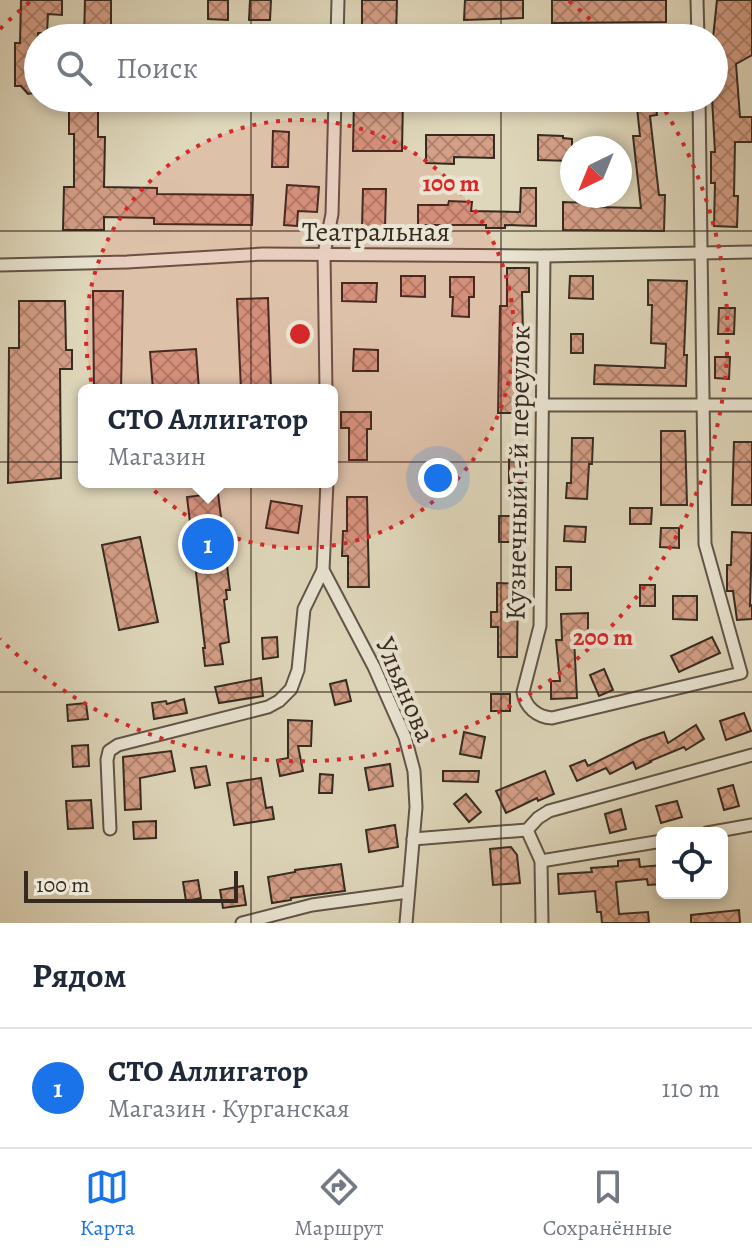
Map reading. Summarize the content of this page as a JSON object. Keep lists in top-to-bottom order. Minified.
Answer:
{"streets":{"street":["Театральная","Кузнечный 1-й переулок","Ульянова"]},"crossings":[["Театральная","Кузнечный 1-й переулок"]],"scale_bar":"100 m","north":"bottom left","page":{"search":"Поиск","popup":["СТО Аллигатор","Магазин"],"pins":"1","scale":"100 m","heading":"Рядом","list":[{"mark":"1","name":"СТО Аллигатор","note":"Магазин · Курганская","value":"110 m"}],"nav":["Карта","Маршрут","Сохранённые"]},"rings":["100 m","200 m"]}
